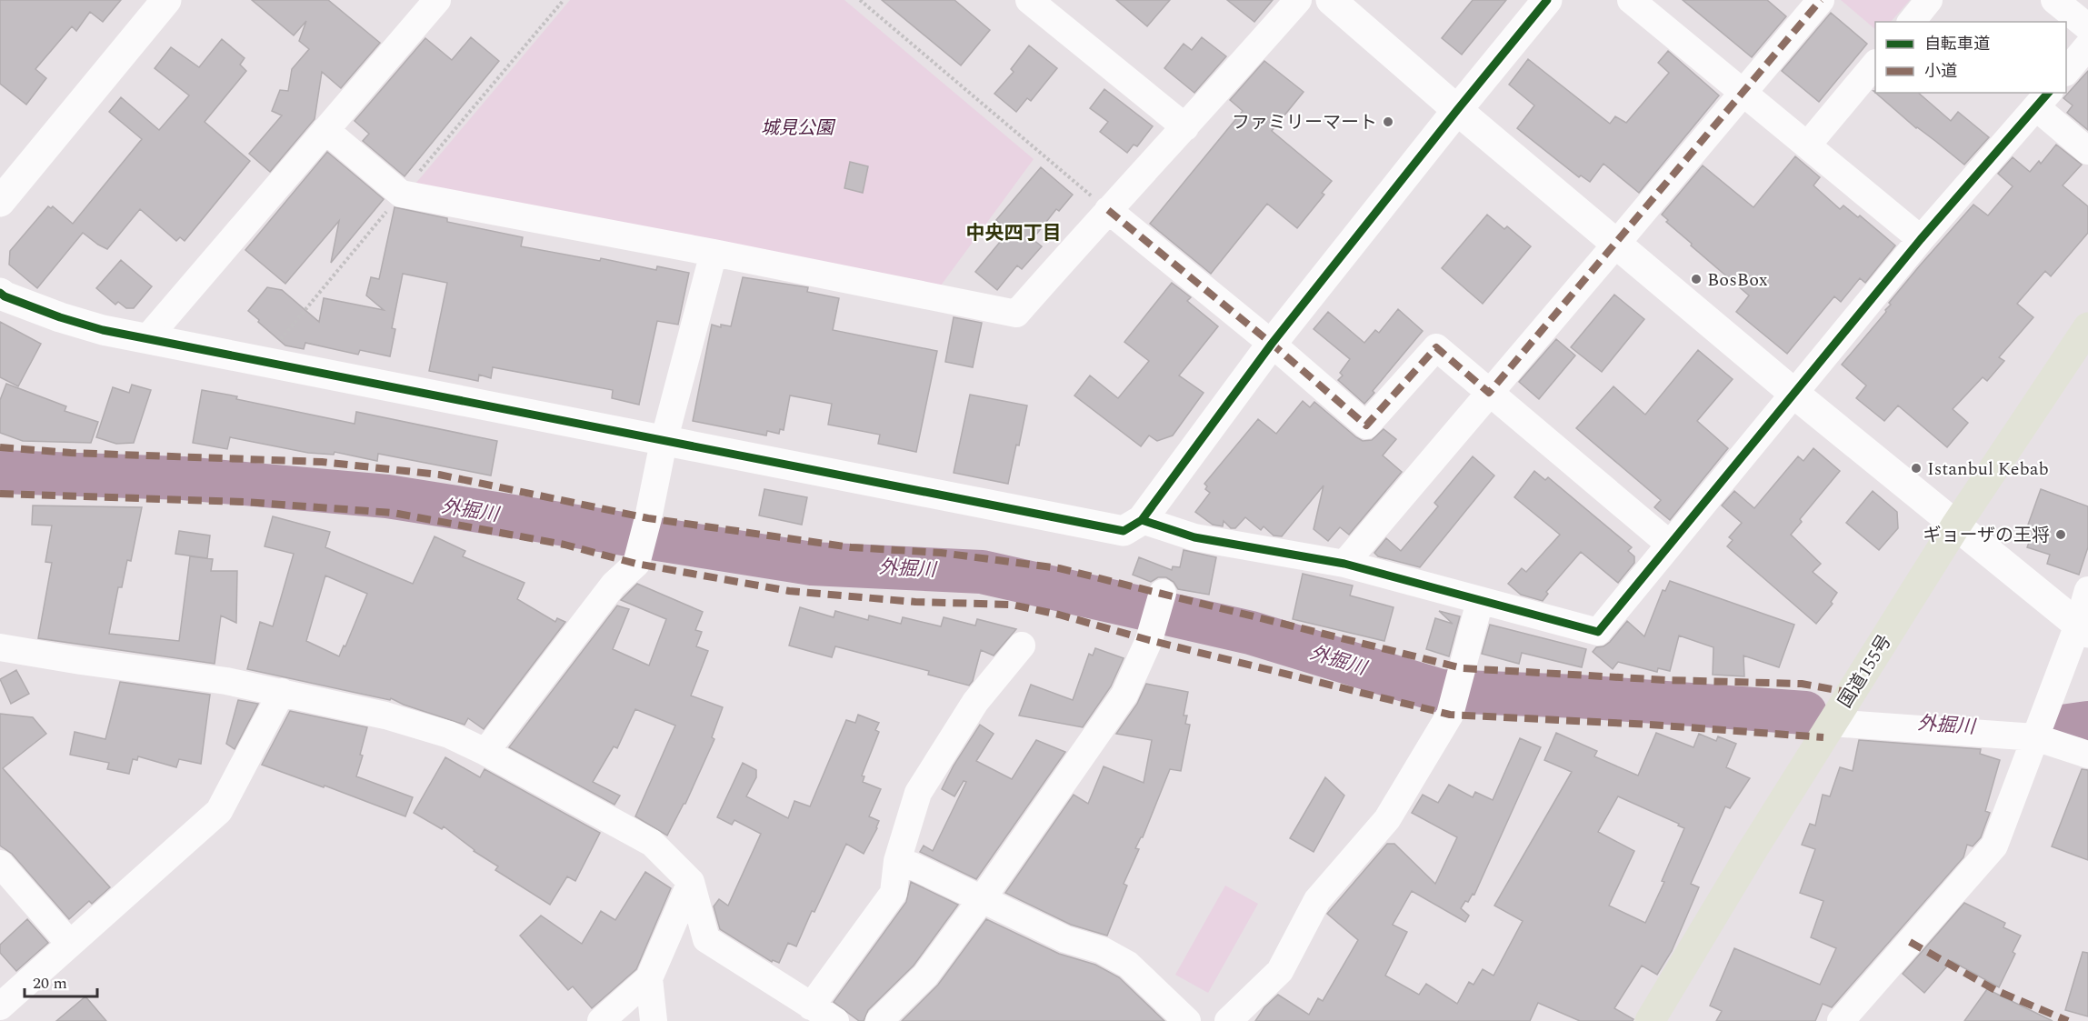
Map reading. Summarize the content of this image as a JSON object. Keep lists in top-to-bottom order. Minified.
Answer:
{"streets":{"highway":["国道155号"]},"districts":["中央四丁目"],"water":["外掘川"],"parks":["城見公園"],"places":["ファミリーマート","BosBox","Istanbul Kebab","ギョーザの王将"],"legend":["自転車道","小道"],"scale_bar":"20 m"}
